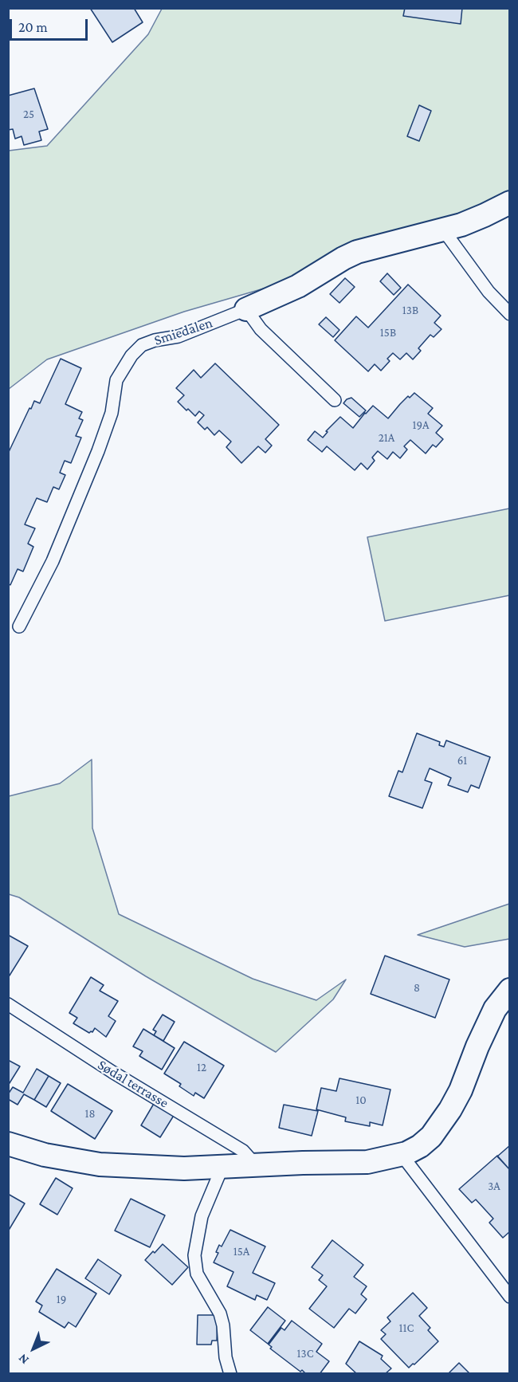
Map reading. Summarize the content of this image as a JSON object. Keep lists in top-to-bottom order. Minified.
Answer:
{"streets":{"street":["Smiedalen"],"lane":["Sødal terrasse"]},"house_numbers":["25","13B","15B","19A","21A","61","8","12","10","18","3A","15A","19","11C","13C"],"scale_bar":"20 m","north":"bottom left"}
